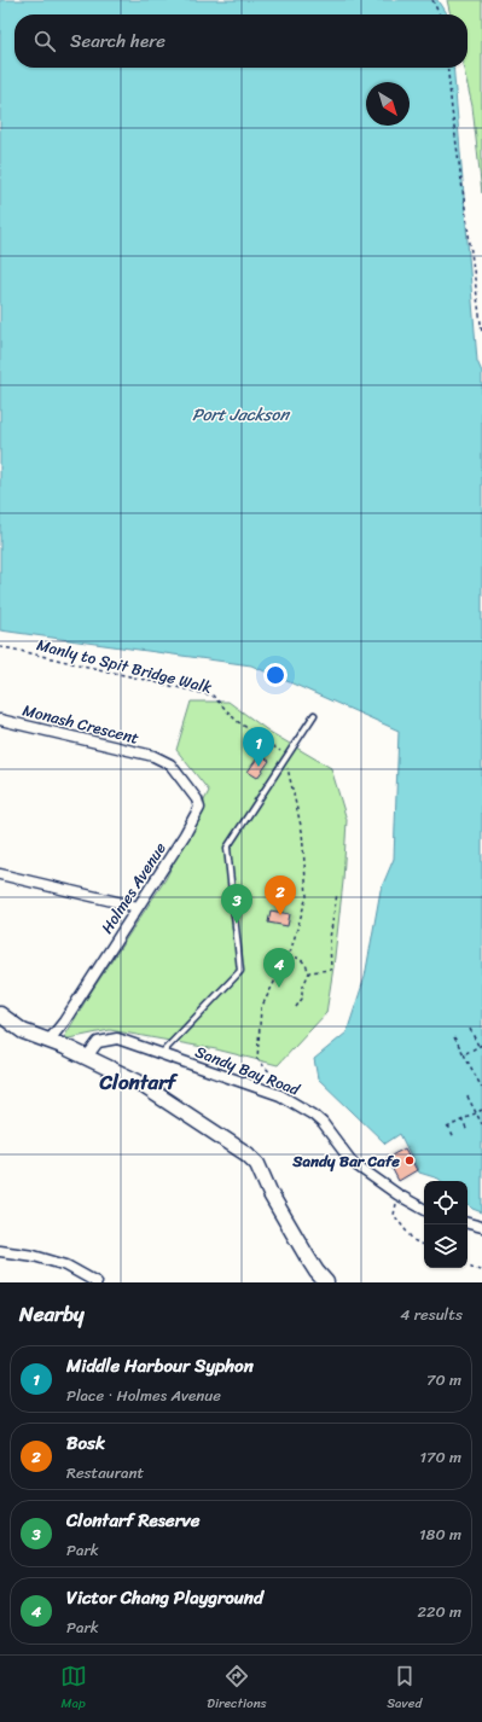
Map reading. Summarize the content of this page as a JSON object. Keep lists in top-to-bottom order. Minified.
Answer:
{"streets":{"street":["Monash Crescent","Holmes Avenue","Sandy Bay Road"],"path":["Manly to Spit Bridge Walk"]},"crossings":[["Monash Crescent","Holmes Avenue"]],"districts":["Clontarf"],"water":["Port Jackson"],"places":["Sandy Bar Cafe"],"north":"bottom right","page":{"search":"Search here","pins":["1","2","3","4"],"heading":["Nearby","4 results"],"list":[{"mark":"1","name":"Middle Harbour Syphon","note":"Place · Holmes Avenue","value":"70 m"},{"mark":"2","name":"Bosk","note":"Restaurant","value":"170 m"},{"mark":"3","name":"Clontarf Reserve","note":"Park","value":"180 m"},{"mark":"4","name":"Victor Chang Playground","note":"Park","value":"220 m"}],"nav":["Map","Directions","Saved"]}}
